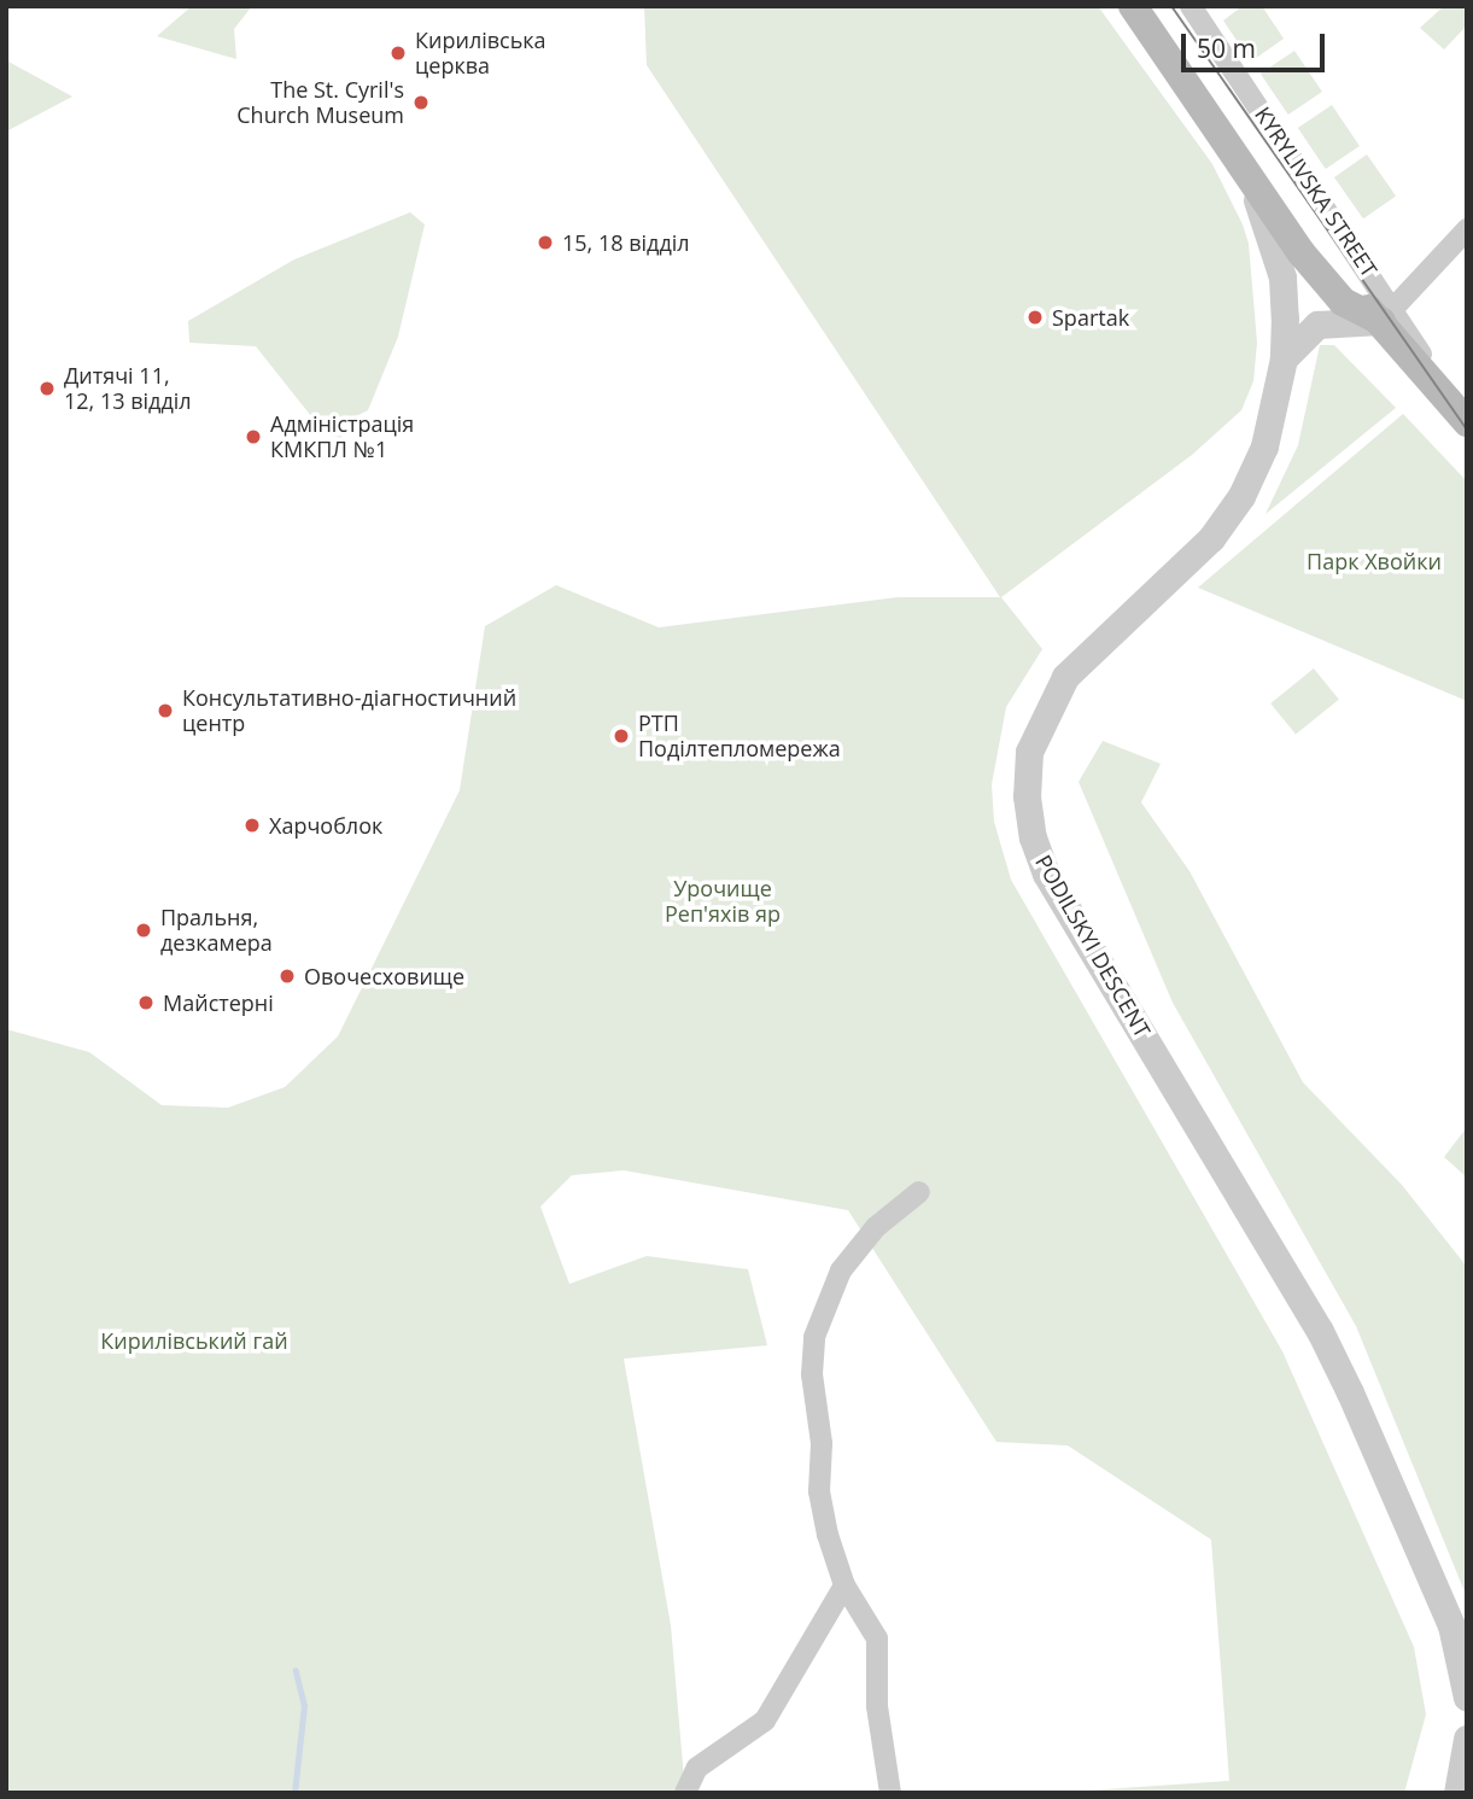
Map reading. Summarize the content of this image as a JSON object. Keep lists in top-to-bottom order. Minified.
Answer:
{"streets":{"main road":["KYRYLIVSKA STREET"],"street":["PODILSKYI DESCENT"]},"crossings":[["KYRYLIVSKA STREET","PODILSKYI DESCENT"]],"parks":["Парк Хвойки","Урочище Реп'яхів яр","Кирилівський гай"],"places":["Кирилівська церква","The St. Cyril's Church Museum","15, 18 відділ","Spartak","Дитячі 11, 12, 13 відділ","Адміністрація КМКПЛ №1","Консультативно-діагностичний центр","РТП Поділтепломережа","Харчоблок","Пральня, дезкамера","Овочесховище","Майстерні"],"scale_bar":"50 m"}
